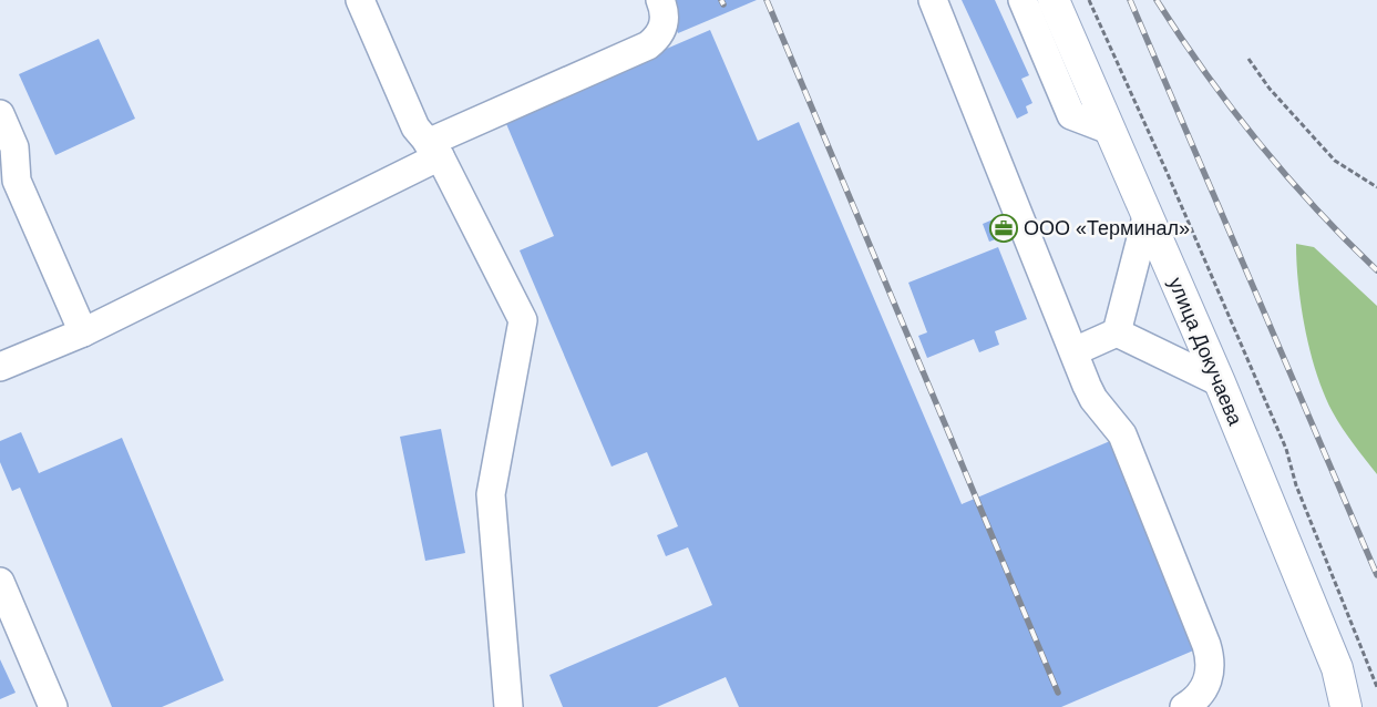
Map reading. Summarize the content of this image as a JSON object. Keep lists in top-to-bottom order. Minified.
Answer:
{"streets":{"main road":["улица Докучаева"]},"places":{"office":["ООО «Терминал»"]}}
